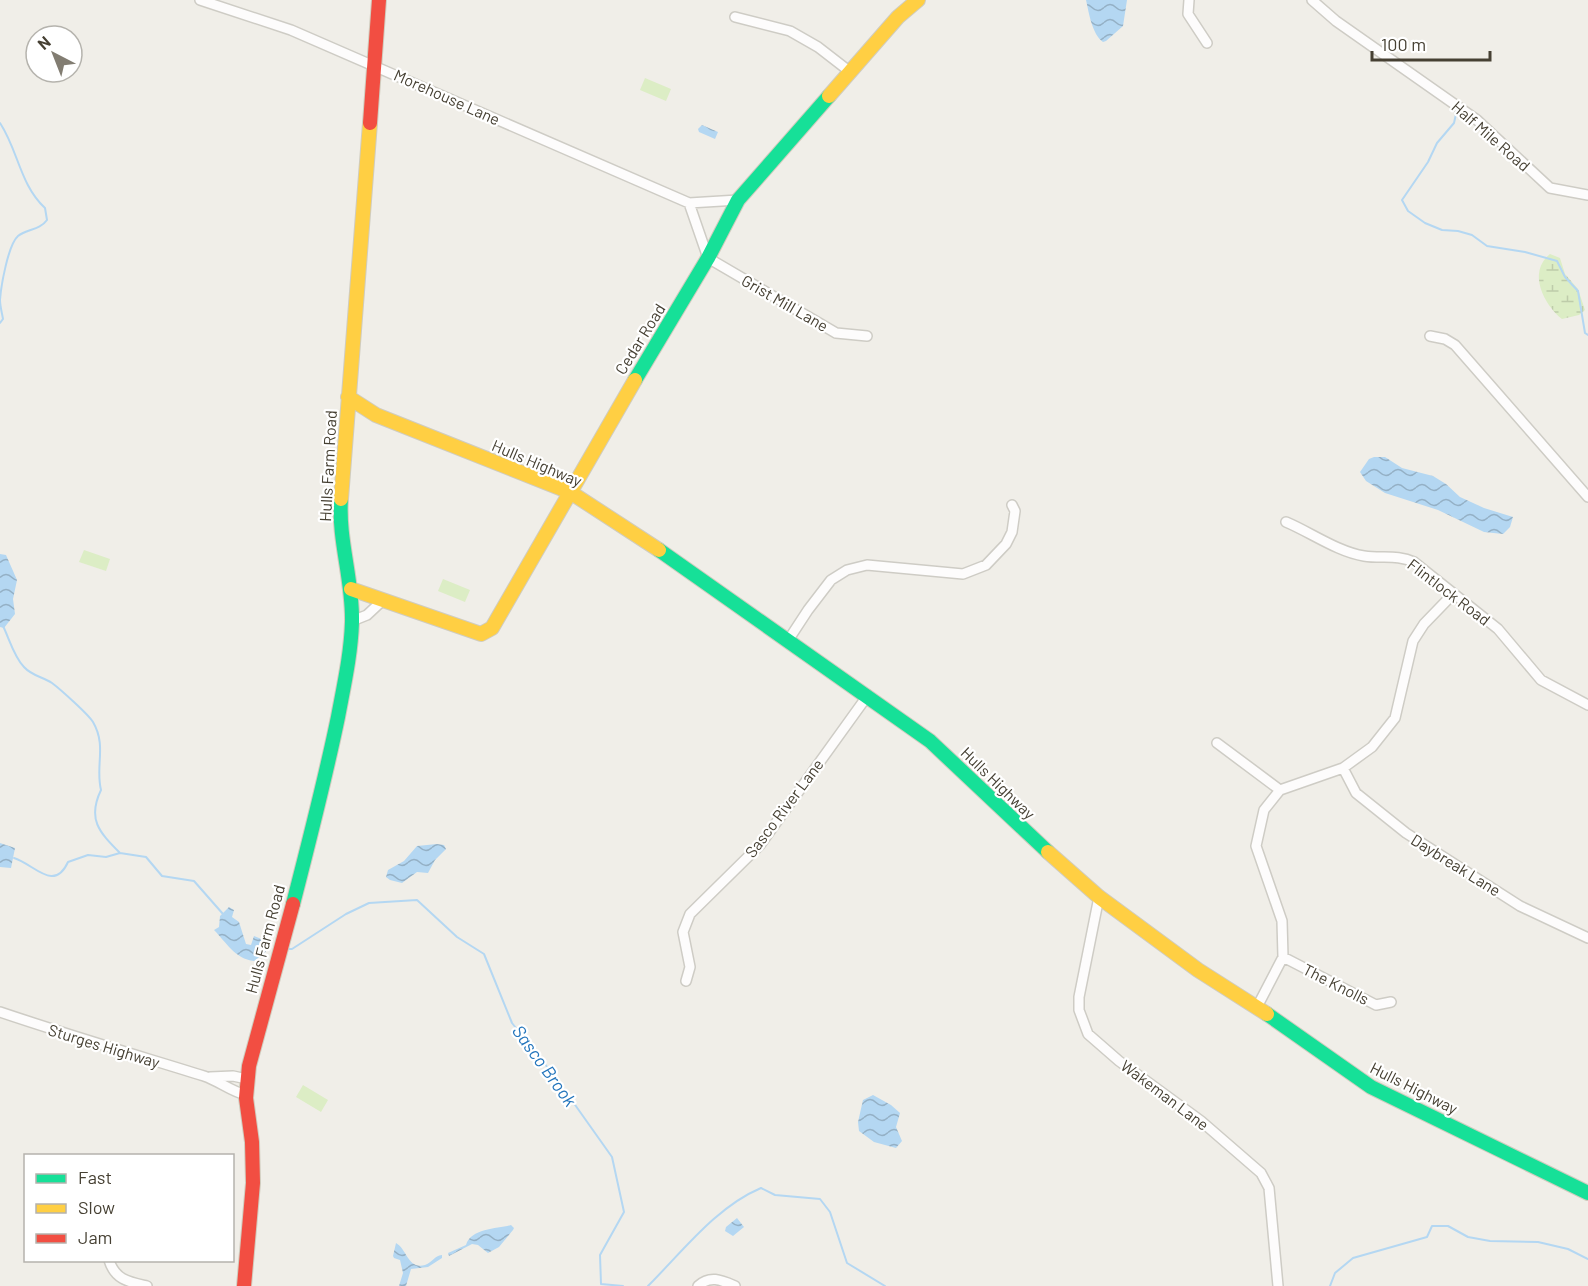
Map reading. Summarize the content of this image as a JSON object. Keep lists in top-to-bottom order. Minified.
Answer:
{"streets":{"street":["Morehouse Lane","Half Mile Road","Grist Mill Lane","Cedar Road","Hulls Highway","Hulls Farm Road","Flintlock Road","Sasco River Lane","Daybreak Lane","The Knolls","Sturges Highway","Wakeman Lane"]},"crossings":[["Morehouse Lane","Cedar Road"],["Morehouse Lane","Hulls Farm Road"],["Grist Mill Lane","Cedar Road"],["Cedar Road","Hulls Highway"],["Cedar Road","Hulls Farm Road"],["Hulls Highway","Hulls Farm Road"],["Hulls Highway","Sasco River Lane"],["Hulls Highway","Wakeman Lane"],["Hulls Farm Road","Sturges Highway"]],"water":["Sasco Brook"],"legend":["Fast","Slow","Jam"],"scale_bar":"100 m","north":"top left"}
